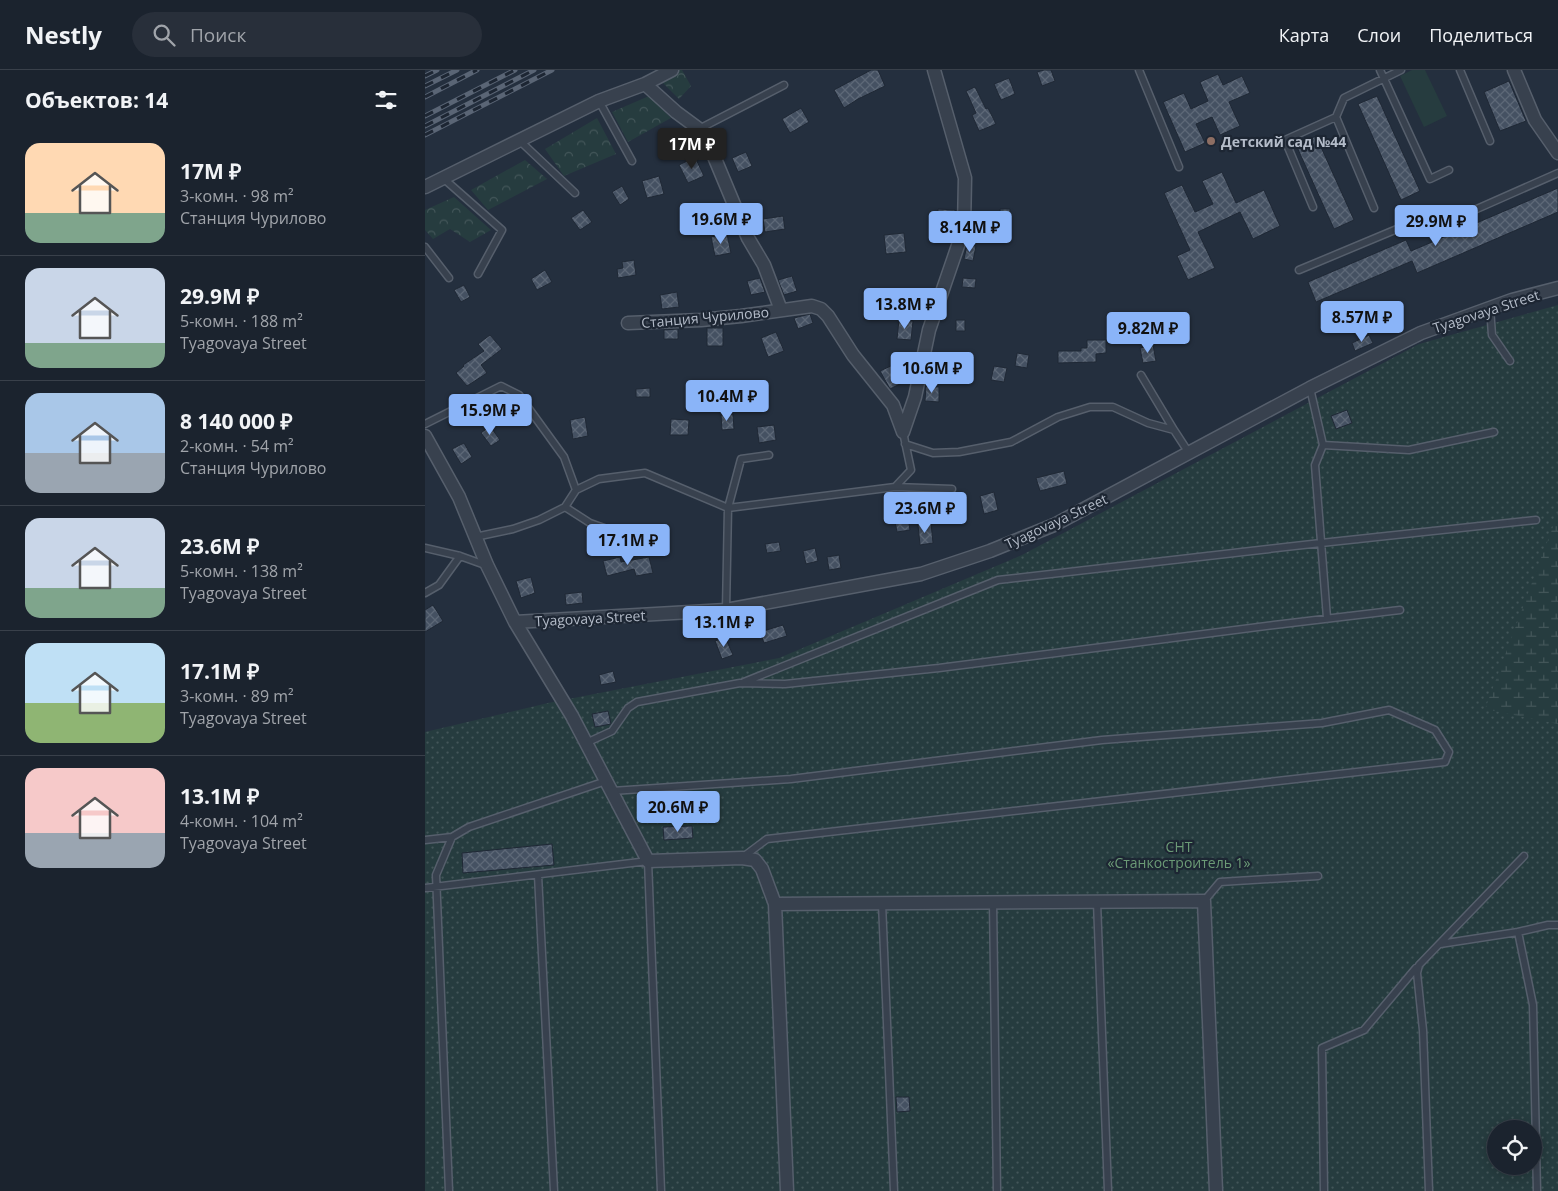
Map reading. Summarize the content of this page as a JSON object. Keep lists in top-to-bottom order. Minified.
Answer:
{"streets":{"street":["Tyagovaya Street","Станция Чурилово"]},"parks":["СНТ «Станкостроитель 1»"],"places":["Детский сад №44"],"page":{"header":"Nestly","search":"Поиск","nav":["Карта","Слои","Поделиться"],"heading":"Объектов: 14","price":["17M ₽","19.6M ₽","29.9M ₽","8.14M ₽","13.8M ₽","8.57M ₽","9.82M ₽","10.6M ₽","10.4M ₽","15.9M ₽","23.6M ₽","17.1M ₽","13.1M ₽","20.6M ₽"],"list":[{"name":"17M ₽","note":"3-комн. · 98 m² · Станция Чурилово"},{"name":"29.9M ₽","note":"5-комн. · 188 m² · Tyagovaya Street"},{"name":"8 140 000 ₽","note":"2-комн. · 54 m² · Станция Чурилово"},{"name":"23.6M ₽","note":"5-комн. · 138 m² · Tyagovaya Street"},{"name":"17.1M ₽","note":"3-комн. · 89 m² · Tyagovaya Street"},{"name":"13.1M ₽","note":"4-комн. · 104 m² · Tyagovaya Street"}]}}
